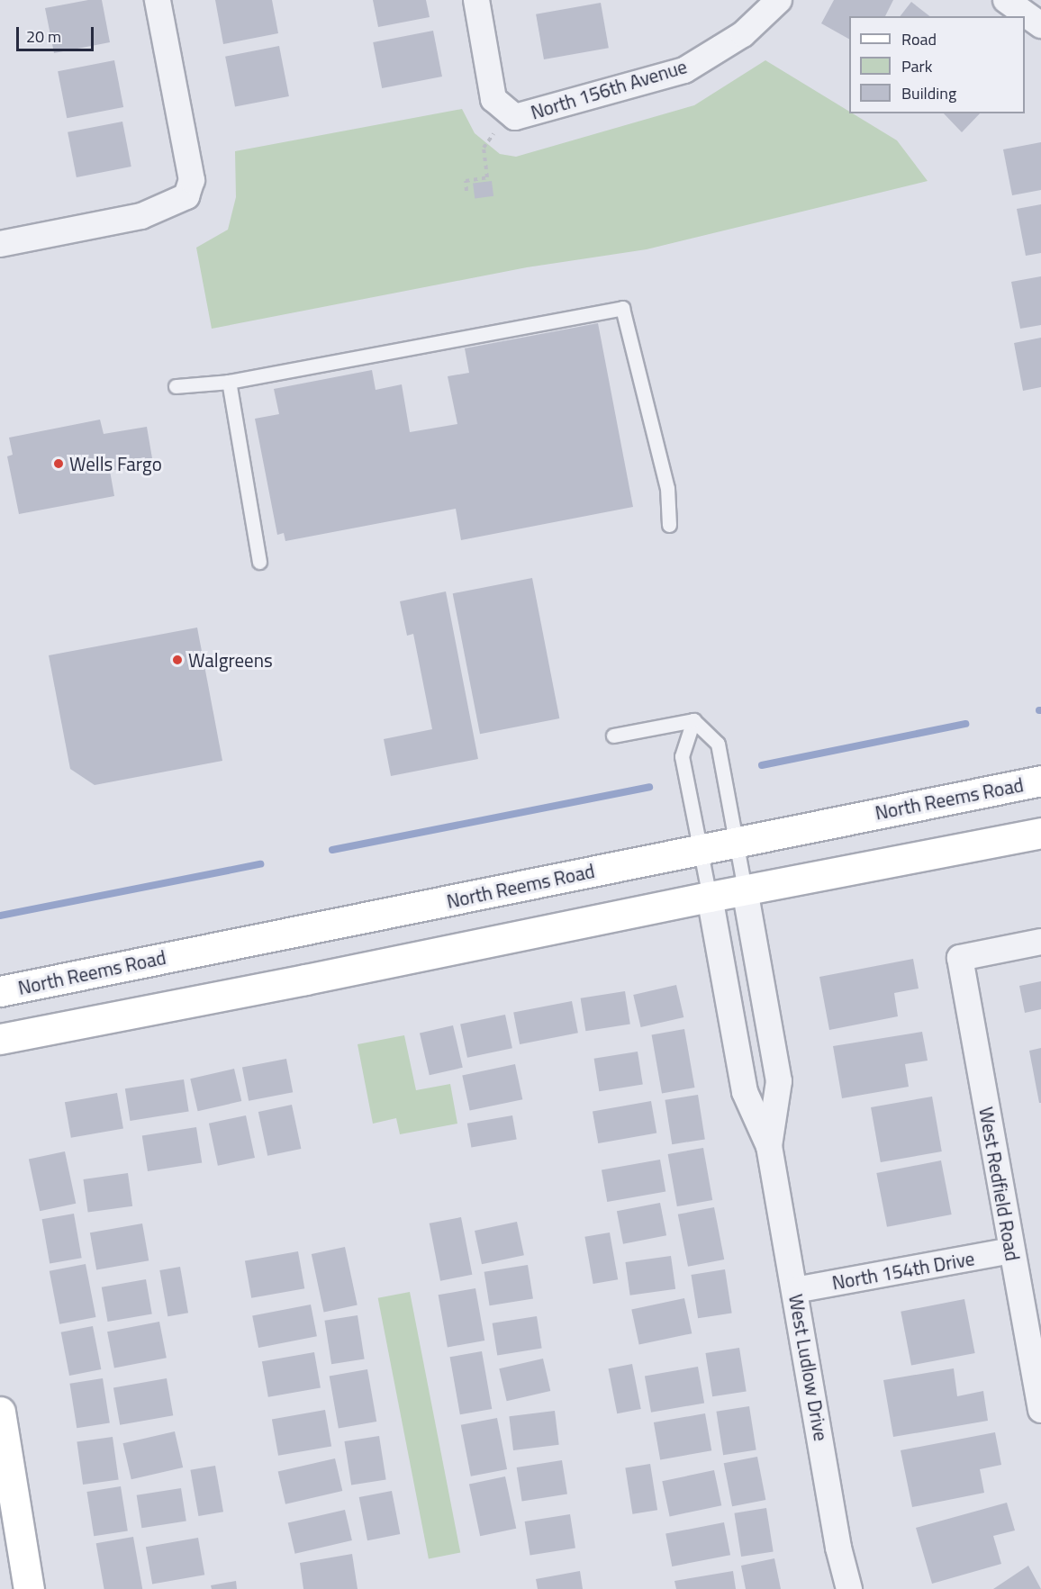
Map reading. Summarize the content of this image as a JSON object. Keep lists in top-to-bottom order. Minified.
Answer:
{"streets":{"main road":["North Reems Road"],"street":["North 156th Avenue","West Redfield Road","North 154th Drive","West Ludlow Drive"]},"crossings":[["West Redfield Road","North 154th Drive"],["North 154th Drive","West Ludlow Drive"]],"places":["Wells Fargo","Walgreens"],"legend":["Road","Park","Building"],"scale_bar":"20 m"}
